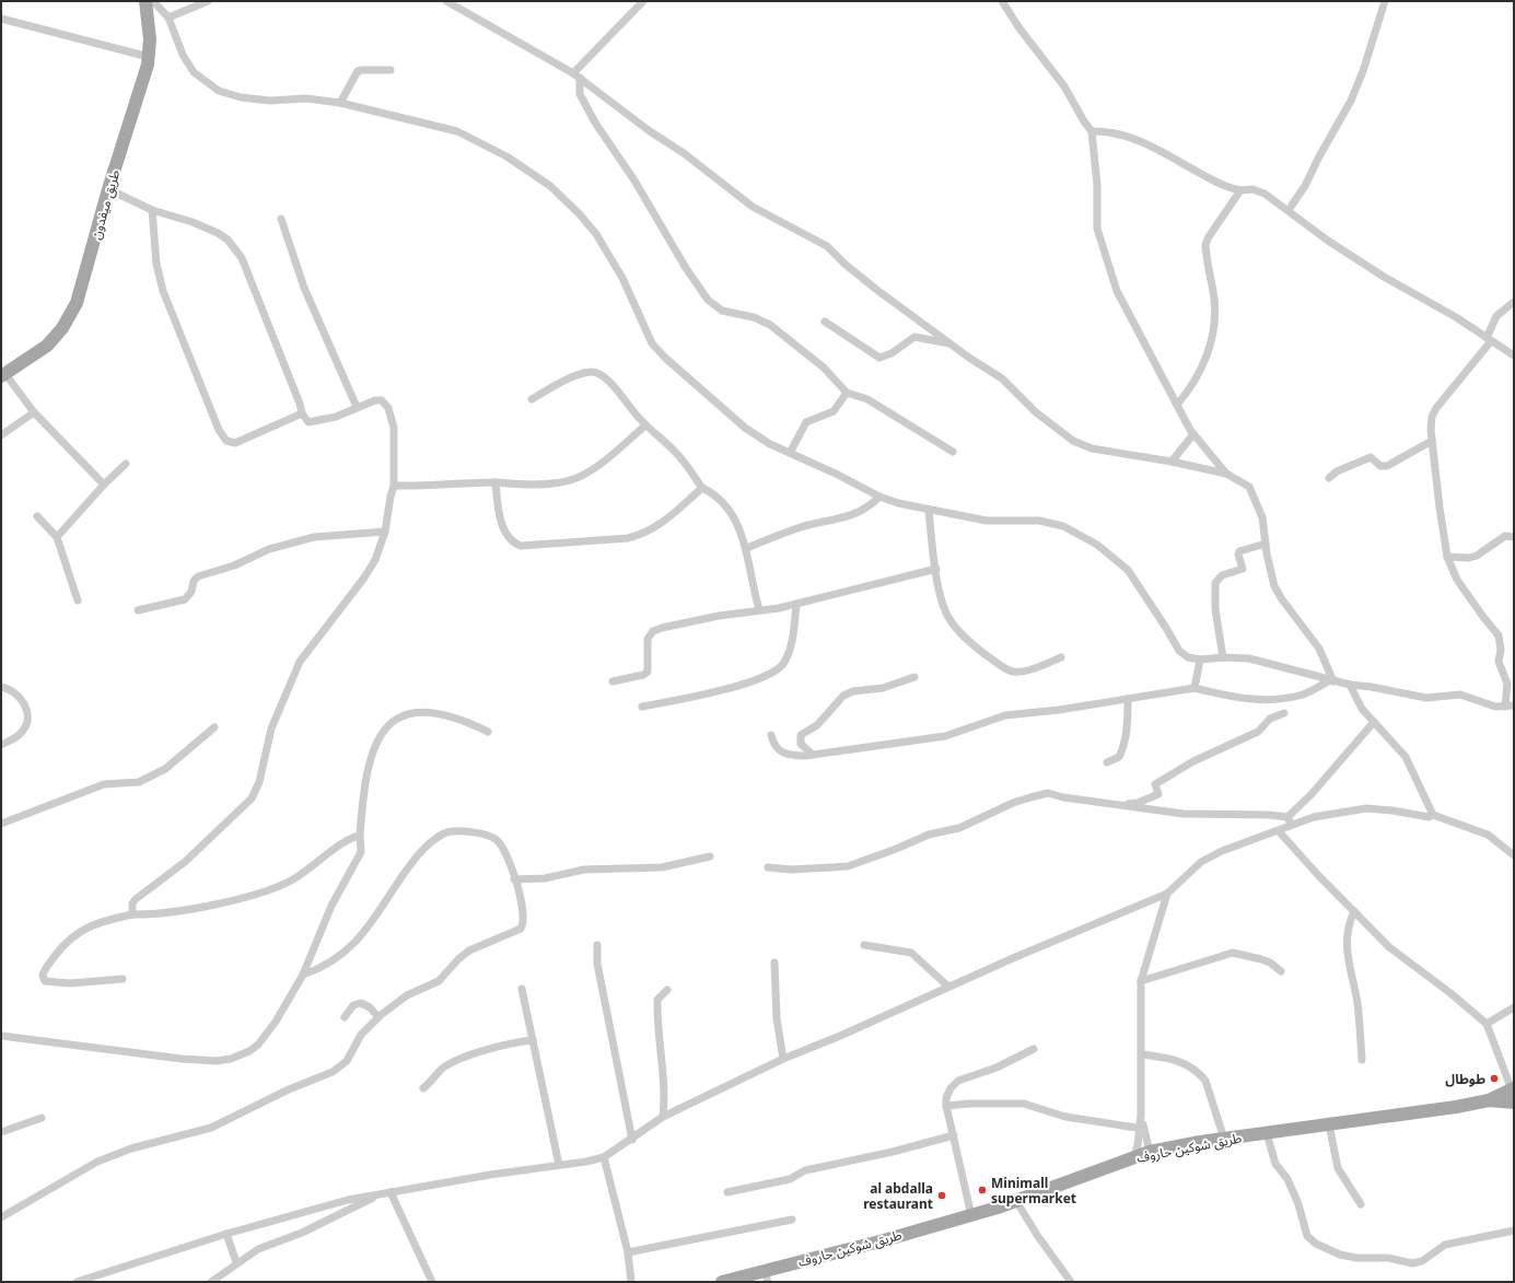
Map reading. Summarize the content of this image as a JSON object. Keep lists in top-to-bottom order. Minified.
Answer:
{"streets":{"main road":["طريق ميفدون","طريق شوكين حاروف"]},"places":["طوطال","Minimall supermarket","al abdalla restaurant"]}
